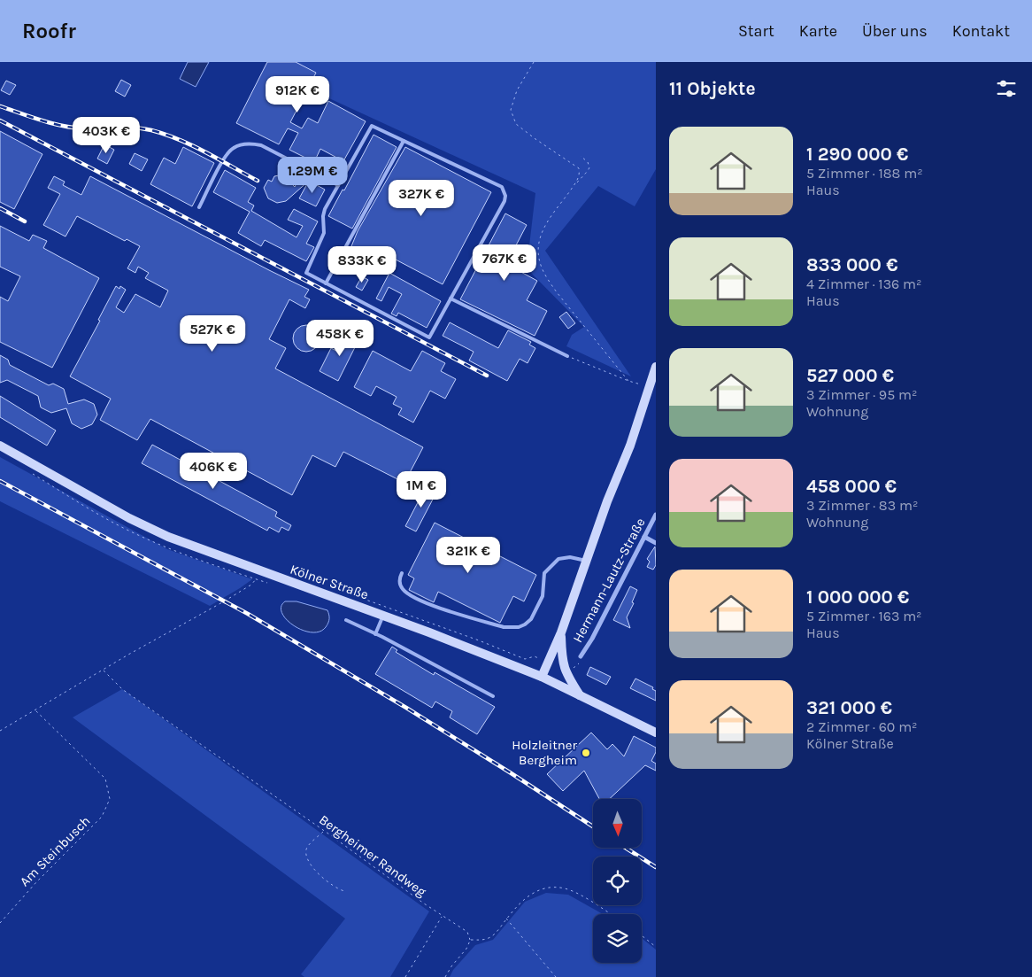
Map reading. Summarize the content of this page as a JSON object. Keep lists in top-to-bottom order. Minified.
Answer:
{"streets":{"main road":["Kölner Straße"],"street":["Hermann-Lautz-Straße"],"path":["Am Steinbusch","Bergheimer Randweg"]},"places":["Holzleitner Bergheim"],"north":"bottom","page":{"header":"Roofr","nav":["Start","Karte","Über uns","Kontakt"],"heading":"11 Objekte","price":["912K €","403K €","1.29M €","327K €","767K €","833K €","527K €","458K €","406K €","1M €","321K €"],"list":[{"name":"1 290 000 €","note":"5 Zimmer · 188 m² · Haus"},{"name":"833 000 €","note":"4 Zimmer · 136 m² · Haus"},{"name":"527 000 €","note":"3 Zimmer · 95 m² · Wohnung"},{"name":"458 000 €","note":"3 Zimmer · 83 m² · Wohnung"},{"name":"1 000 000 €","note":"5 Zimmer · 163 m² · Haus"},{"name":"321 000 €","note":"2 Zimmer · 60 m² · Kölner Straße"}]}}
